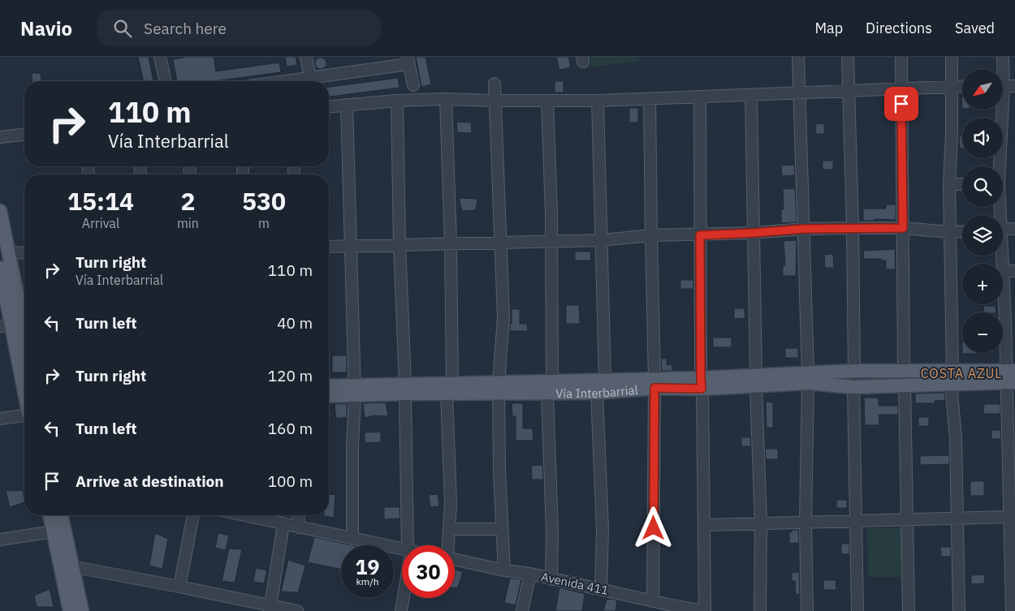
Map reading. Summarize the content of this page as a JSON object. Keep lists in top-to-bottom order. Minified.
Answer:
{"streets":{"main road":["Vía Interbarrial"],"street":["Avenida 411"]},"districts":["COSTA AZUL"],"north":"bottom left","page":{"header":"Navio","search":"Search here","nav":["Map","Directions","Saved"],"map_buttons":["+","−"],"turn":["110 m","Vía Interbarrial"],"eta":["15:14","Arrival","2","min","530","m"],"list":[{"name":"Turn right","note":"Vía Interbarrial","value":"110 m"},{"name":"Turn left","value":"40 m"},{"name":"Turn right","value":"120 m"},{"name":"Turn left","value":"160 m"},{"name":"Arrive at destination","value":"100 m"}],"speed":"19 km/h","limit":"30"}}
